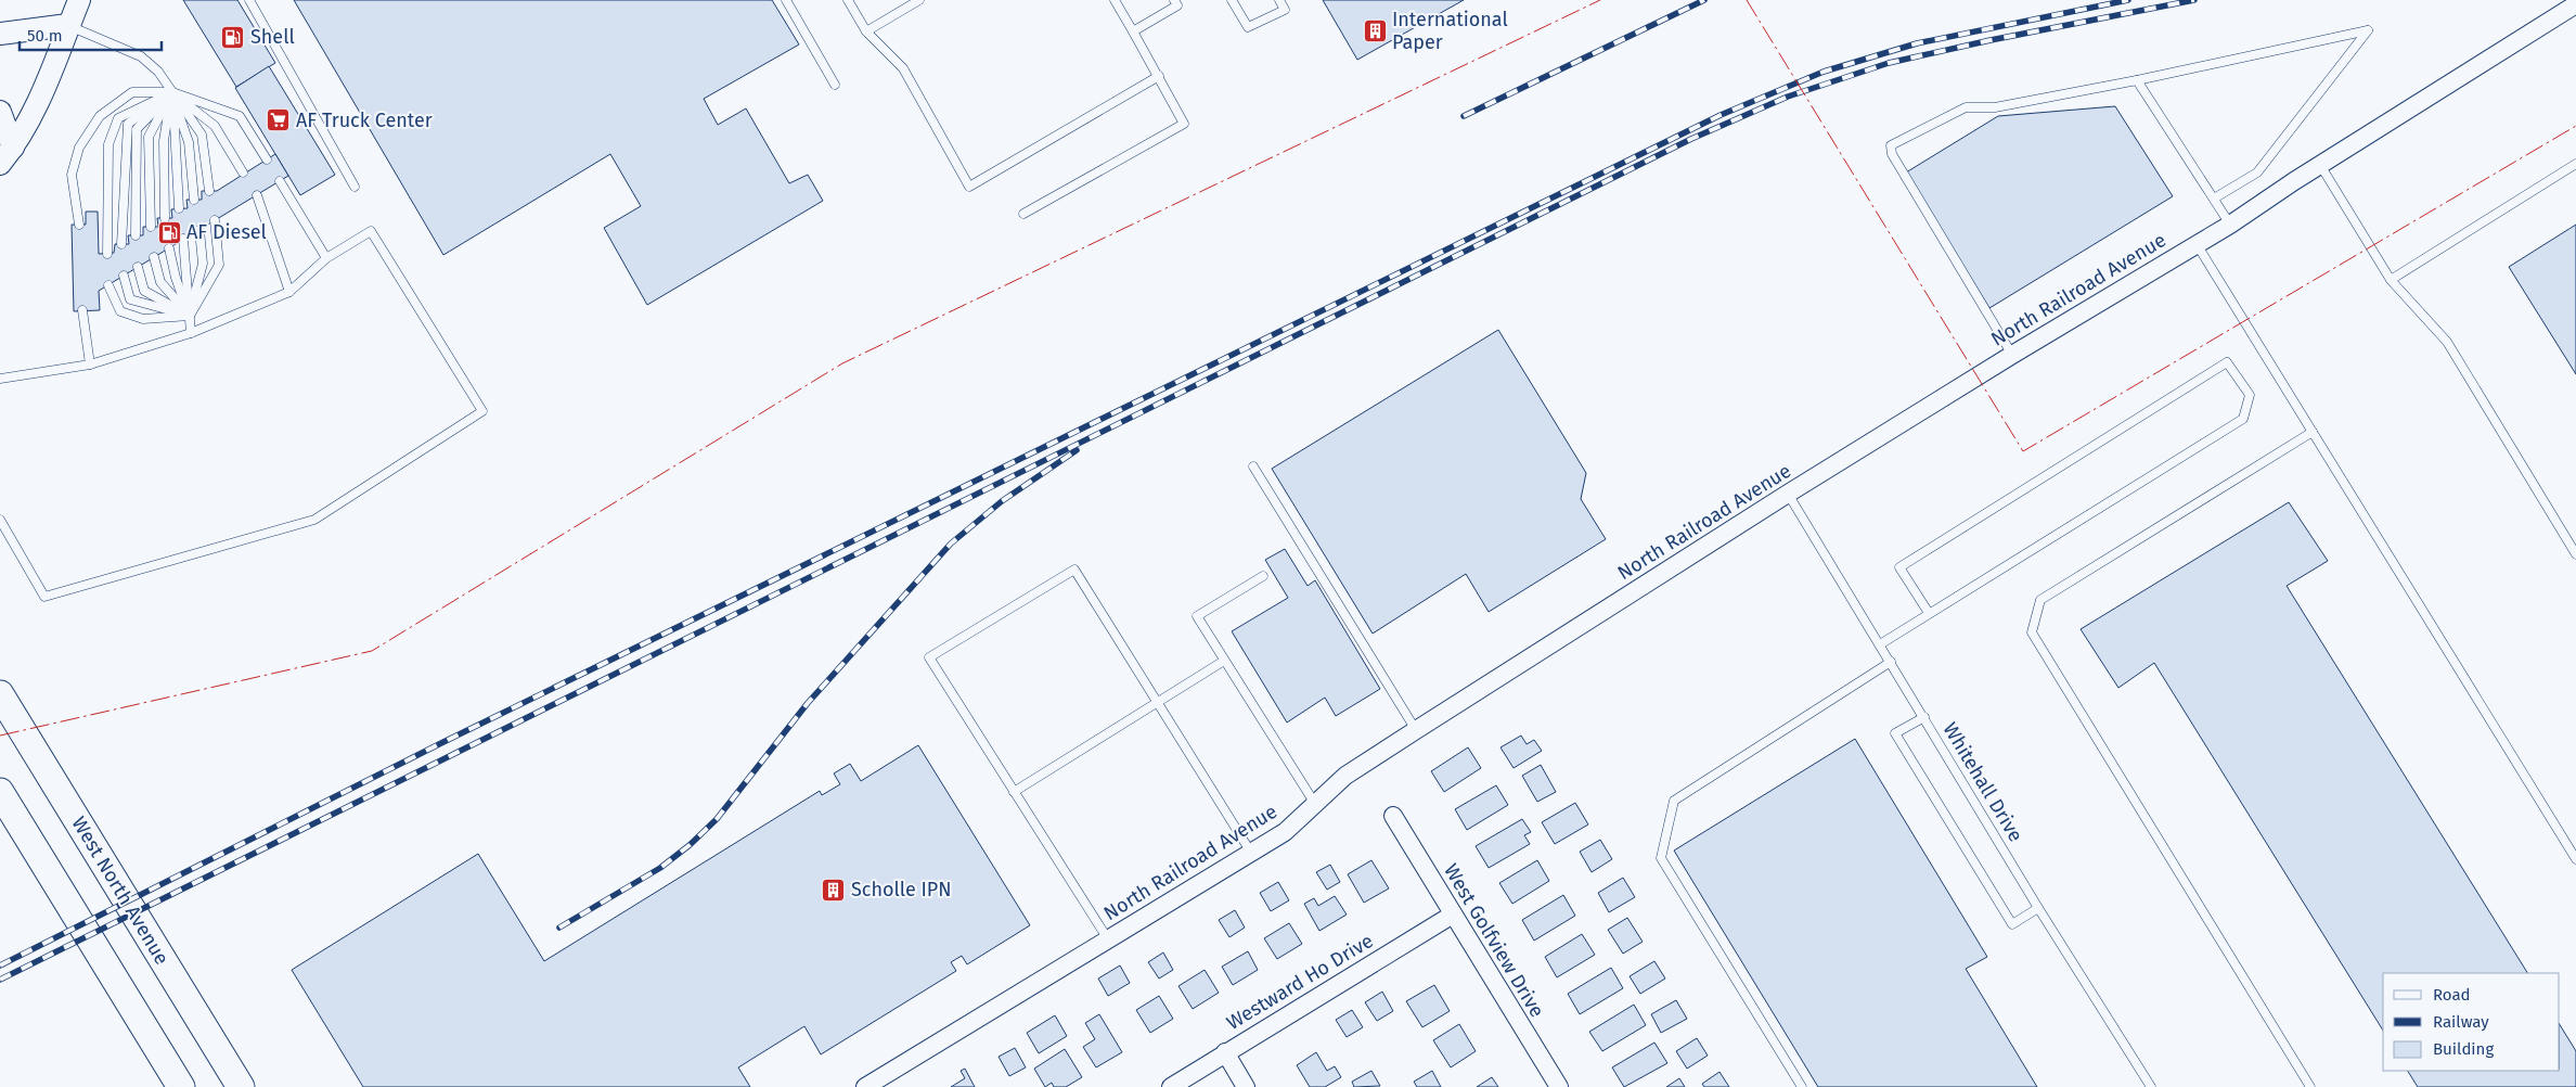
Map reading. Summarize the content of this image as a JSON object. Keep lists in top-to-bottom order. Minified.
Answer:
{"streets":{"main road":["West North Avenue"],"street":["North Railroad Avenue","West Golfview Drive","Westward Ho Drive"],"lane":["Whitehall Drive"]},"crossings":[["North Railroad Avenue","Whitehall Drive"],["West Golfview Drive","Westward Ho Drive"]],"places":{"building":["International Paper","Scholle IPN"],"fuel station":["Shell","AF Diesel"],"supermarket":["AF Truck Center"]},"legend":["Road","Railway","Building"],"scale_bar":"50 m"}
